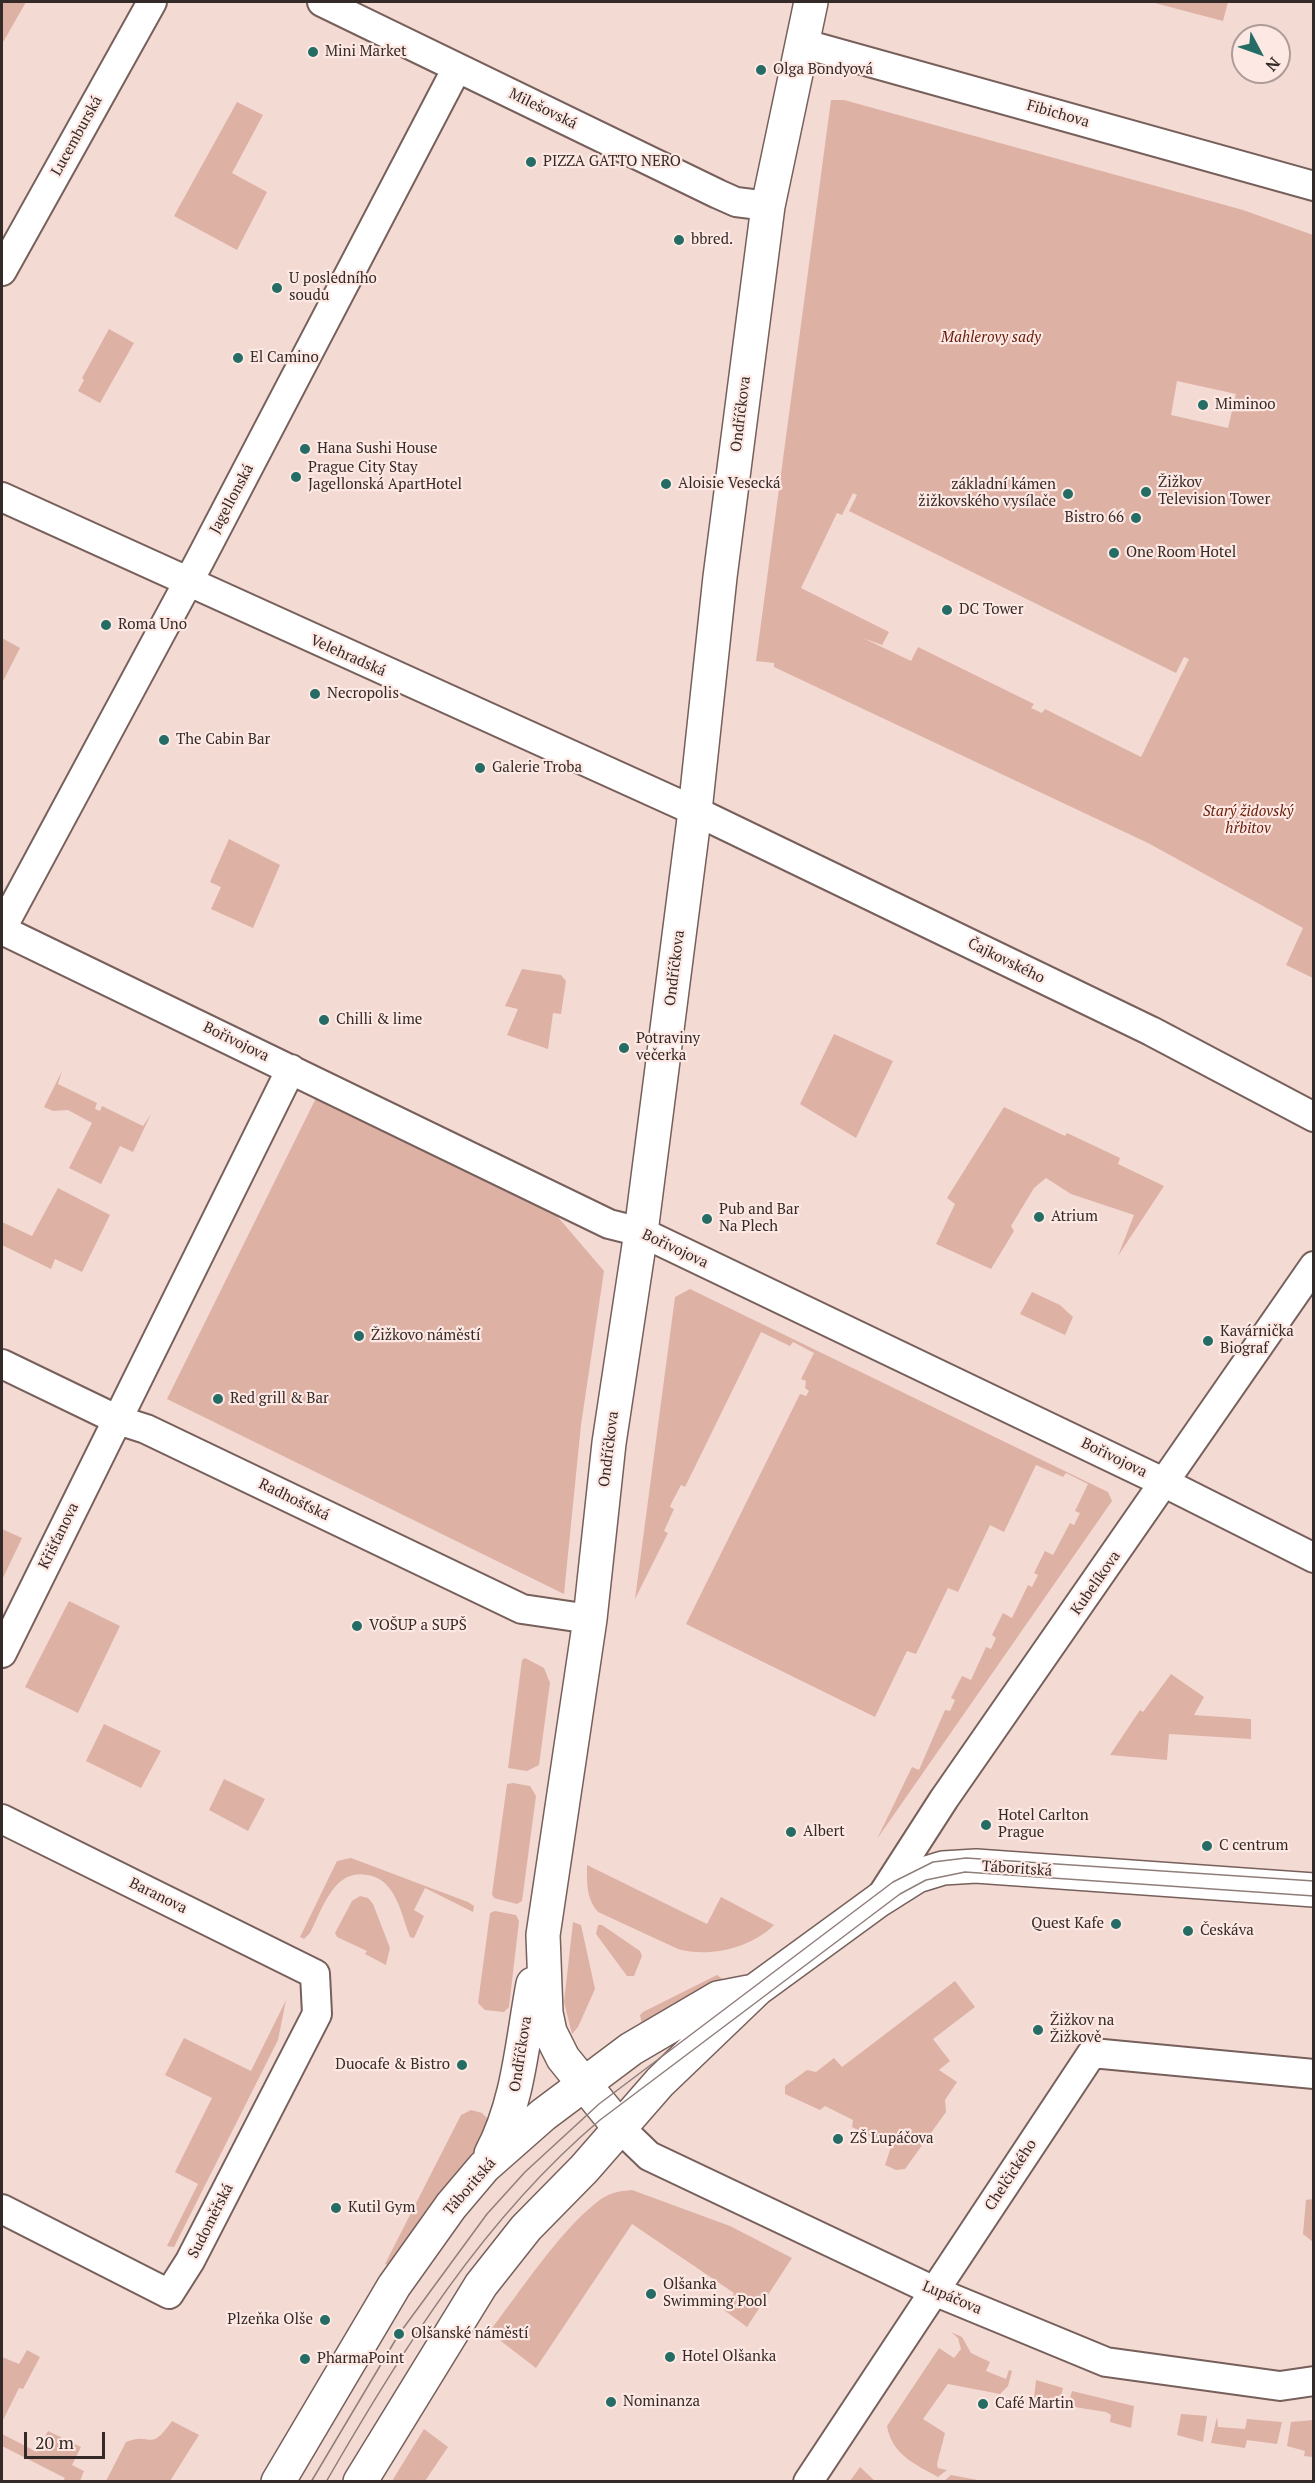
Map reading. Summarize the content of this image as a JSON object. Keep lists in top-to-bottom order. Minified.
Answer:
{"streets":{"street":["Milešovská","Fibichova","Lucemburská","Ondříčkova","Jagellonská","Velehradská","Čajkovského","Bořivojova","Radhošťská","Křišťanova","Kubelíkova","Táboritská","Baranova","Chelčického","Sudoměřská","Lupáčova"]},"crossings":[["Milešovská","Ondříčkova"],["Milešovská","Jagellonská"],["Fibichova","Ondříčkova"],["Ondříčkova","Velehradská"],["Ondříčkova","Čajkovského"],["Ondříčkova","Bořivojova"],["Ondříčkova","Radhošťská"],["Ondříčkova","Táboritská"],["Ondříčkova","Lupáčova"],["Jagellonská","Velehradská"],["Jagellonská","Bořivojova"],["Velehradská","Čajkovského"],["Bořivojova","Kubelíkova"],["Radhošťská","Křišťanova"],["Kubelíkova","Táboritská"],["Táboritská","Lupáčova"],["Baranova","Sudoměřská"],["Chelčického","Lupáčova"]],"parks":["Mahlerovy sady","Starý židovský hřbitov"],"places":["Mini Market","Olga Bondyová","PIZZA GATTO NERO","bbred.","U posledního soudu","El Camino","Miminoo","Hana Sushi House","Prague City Stay Jagellonská ApartHotel","Aloisie Vesecká","Žižkov Television Tower","základní kámen žižkovského vysílače","Bistro 66","One Room Hotel","DC Tower","Roma Uno","Necropolis","The Cabin Bar","Galerie Troba","Chilli & lime","Potraviny večerka","Atrium","Pub and Bar Na Plech","Žižkovo náměstí","Kavárnička Biograf","Red grill & Bar","VOŠUP a SUPŠ","Hotel Carlton Prague","Albert","C centrum","Quest Kafe","Českáva","Žižkov na Žižkově","Duocafe & Bistro","ZŠ Lupáčova","Kutil Gym","Olšanka Swimming Pool","Plzeňka Olše","Olšanské náměstí","Hotel Olšanka","PharmaPoint","Nominanza","Café Martin"],"scale_bar":"20 m","north":"bottom right"}
